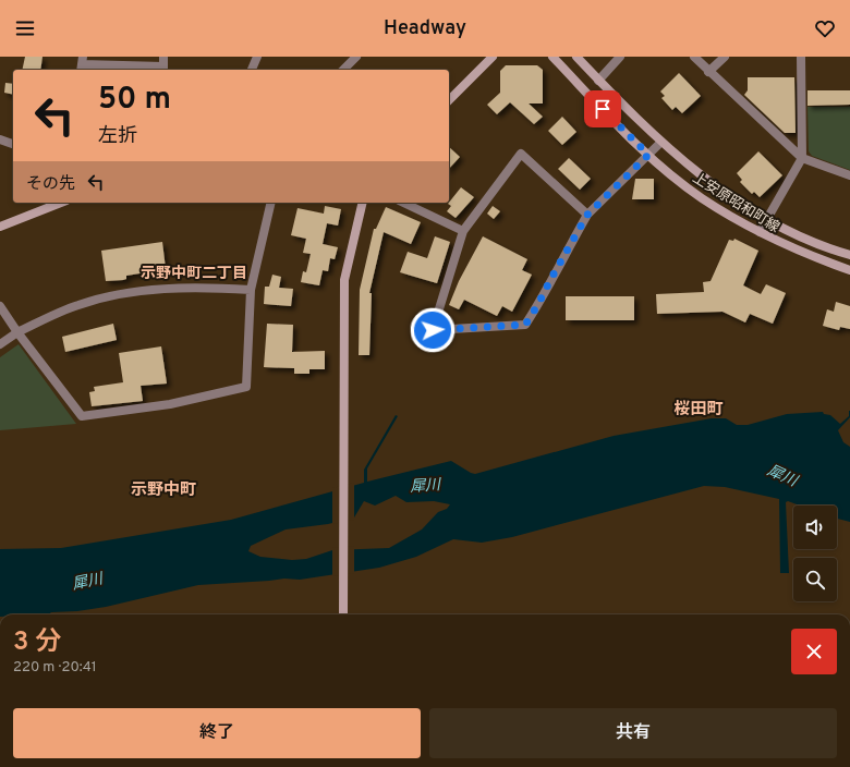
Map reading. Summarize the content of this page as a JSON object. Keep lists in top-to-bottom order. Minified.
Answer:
{"streets":{"main road":["上安原昭和町線"]},"districts":["示野中町二丁目","桜田町","示野中町"],"water":["犀川"],"page":{"header":"Headway","turn":["50 m","左折"],"then":"その先","heading":["3 分","220 m · 20:41"],"buttons":["終了","共有"]}}
